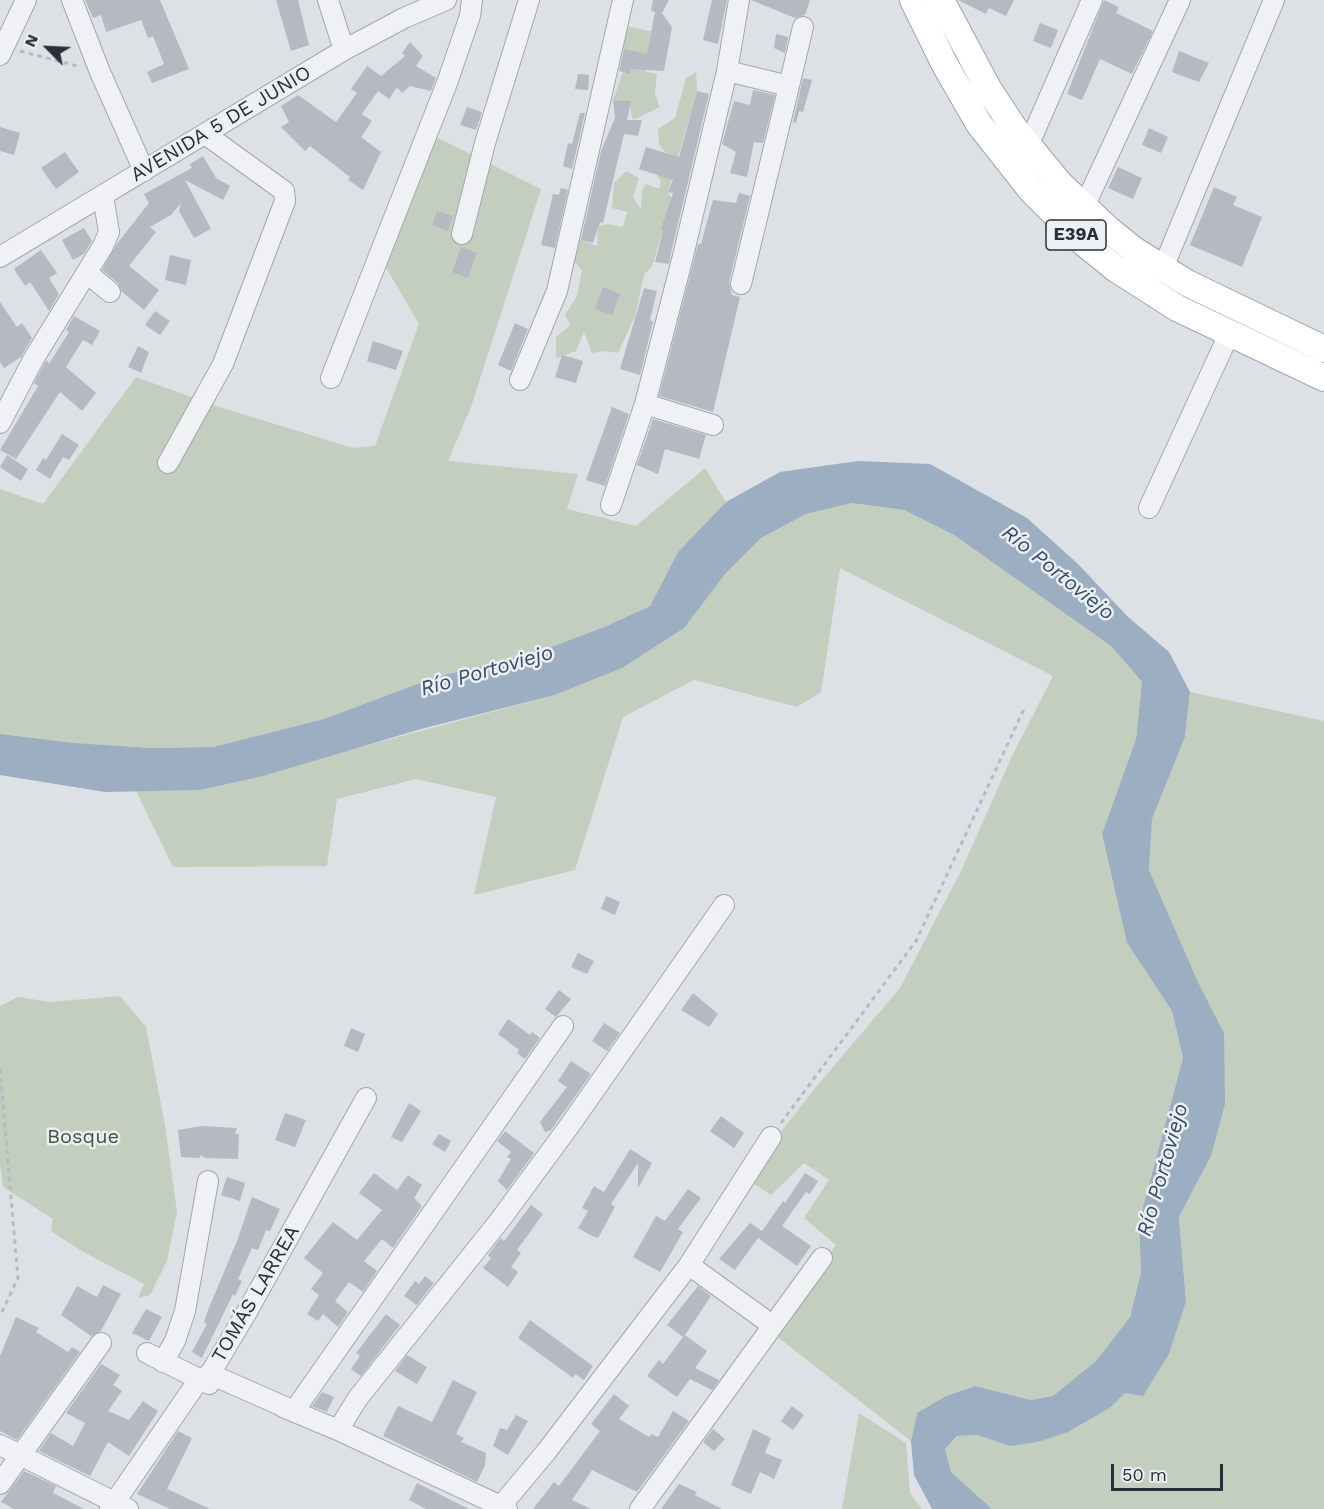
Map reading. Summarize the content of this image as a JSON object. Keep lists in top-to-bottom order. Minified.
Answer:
{"streets":{"main road":["E39A"],"street":["AVENIDA 5 DE JUNIO","TOMÁS LARREA"]},"water":["Río Portoviejo"],"parks":["Bosque"],"scale_bar":"50 m","north":"top left"}
